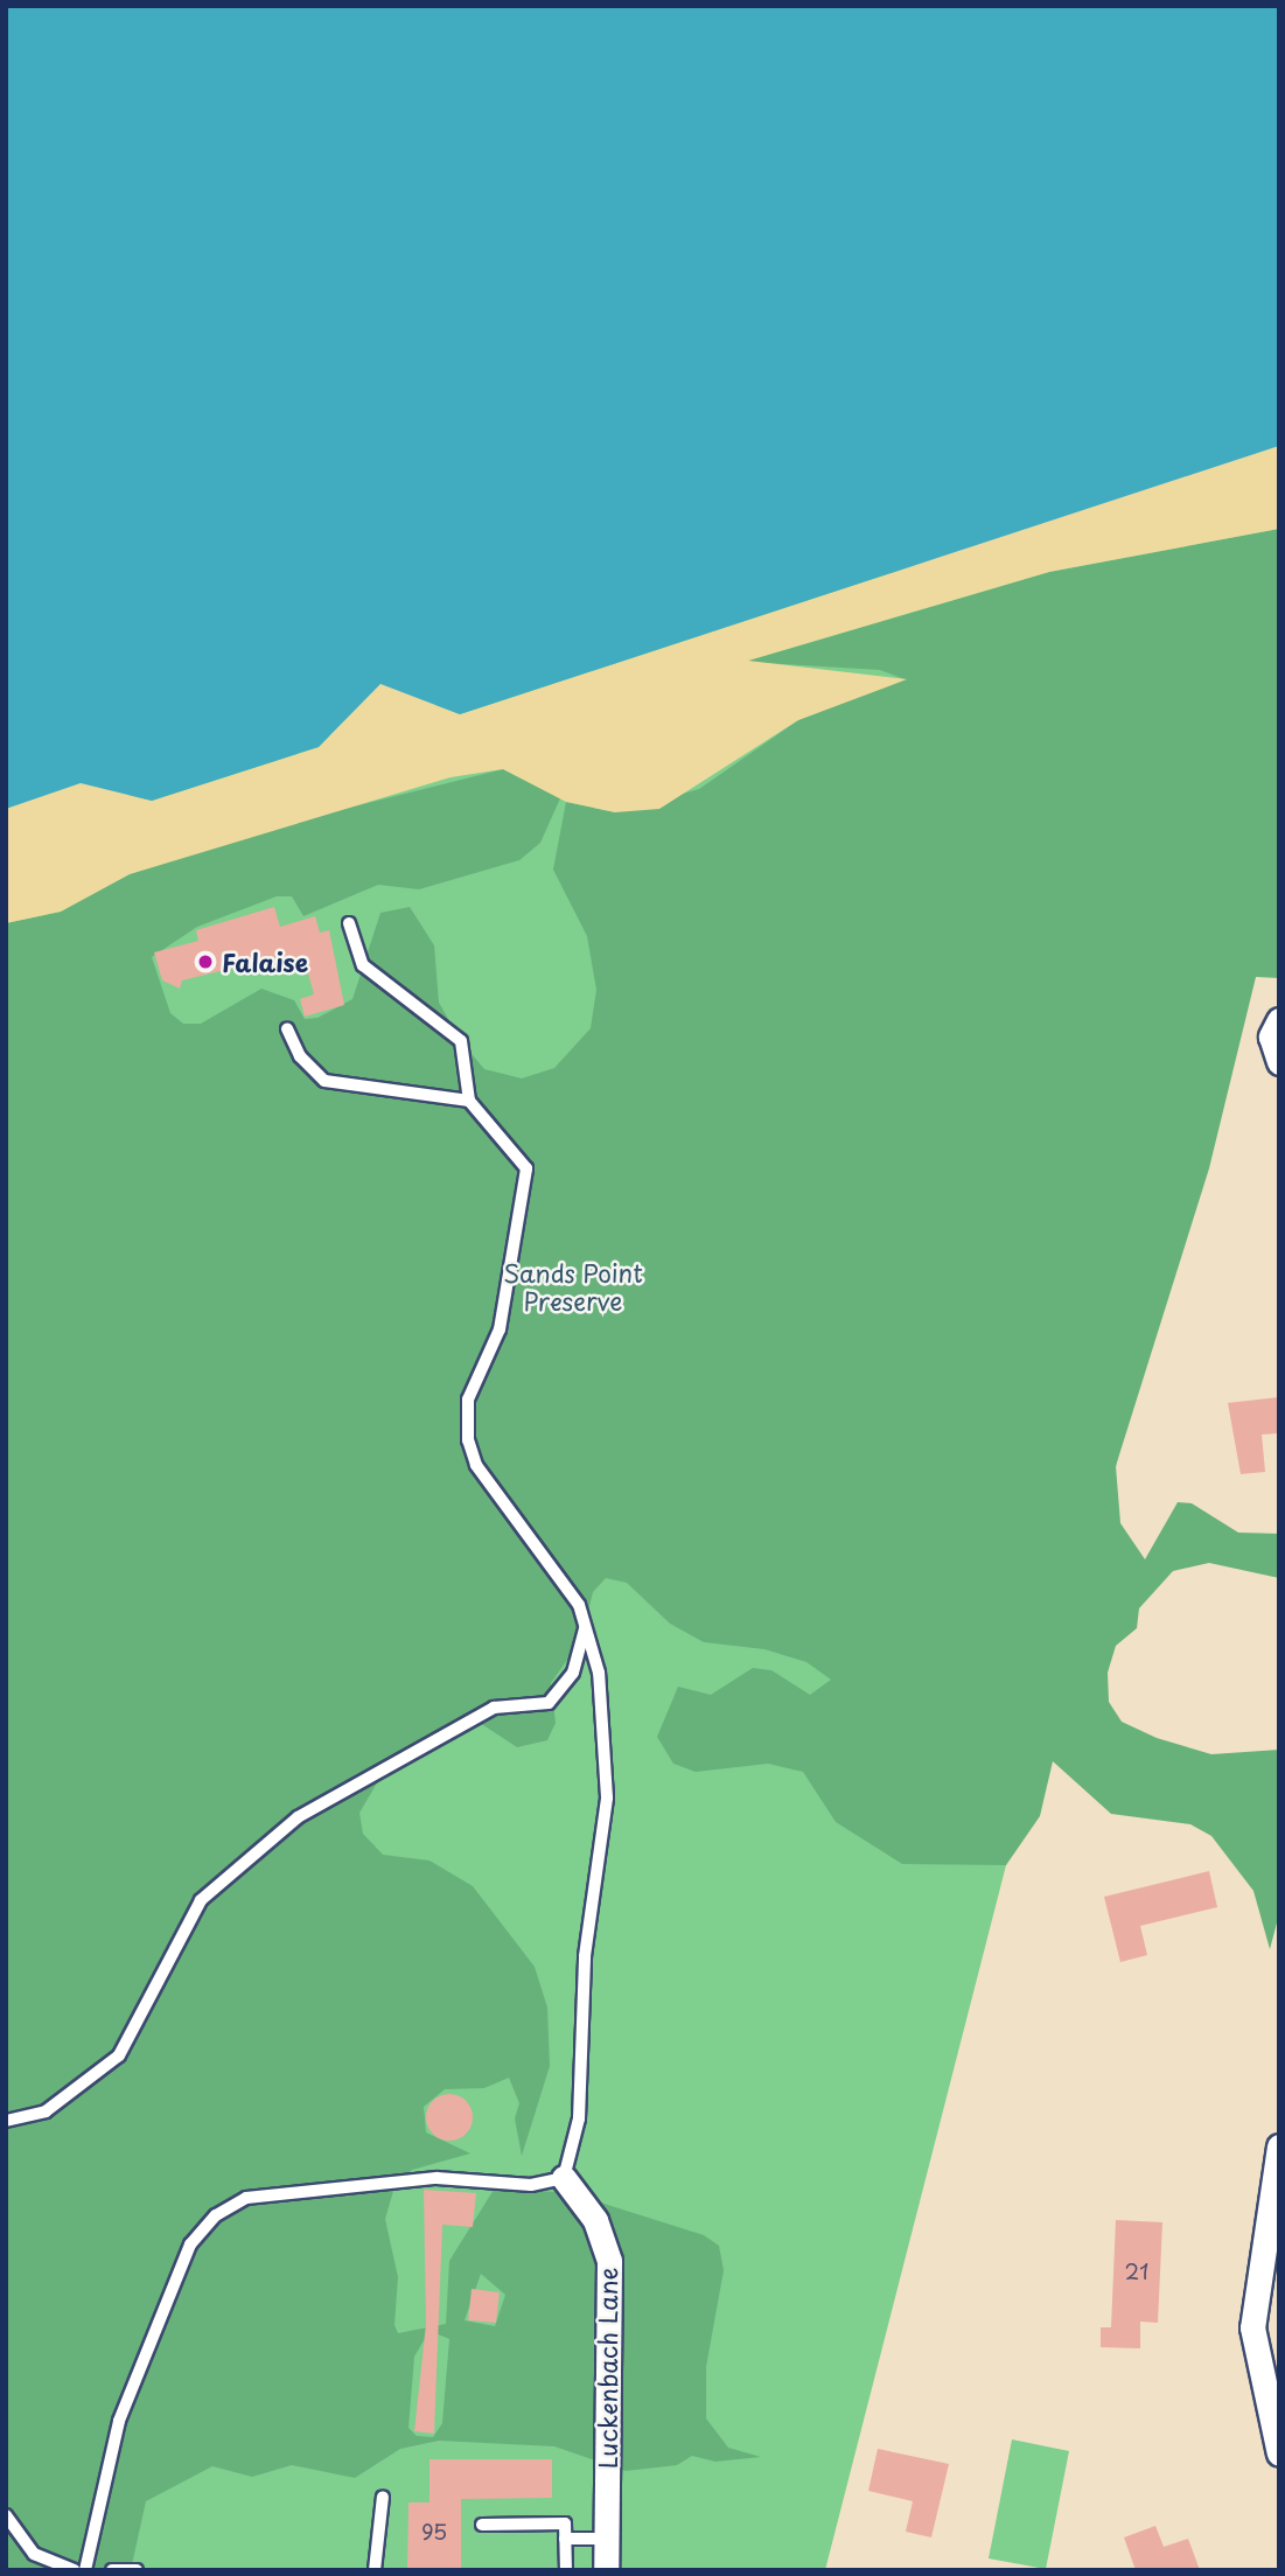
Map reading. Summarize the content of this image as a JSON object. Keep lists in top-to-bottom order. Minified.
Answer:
{"streets":{"street":["Luckenbach Lane"]},"parks":["Sands Point Preserve"],"places":["Falaise"],"house_numbers":["21","95"]}
